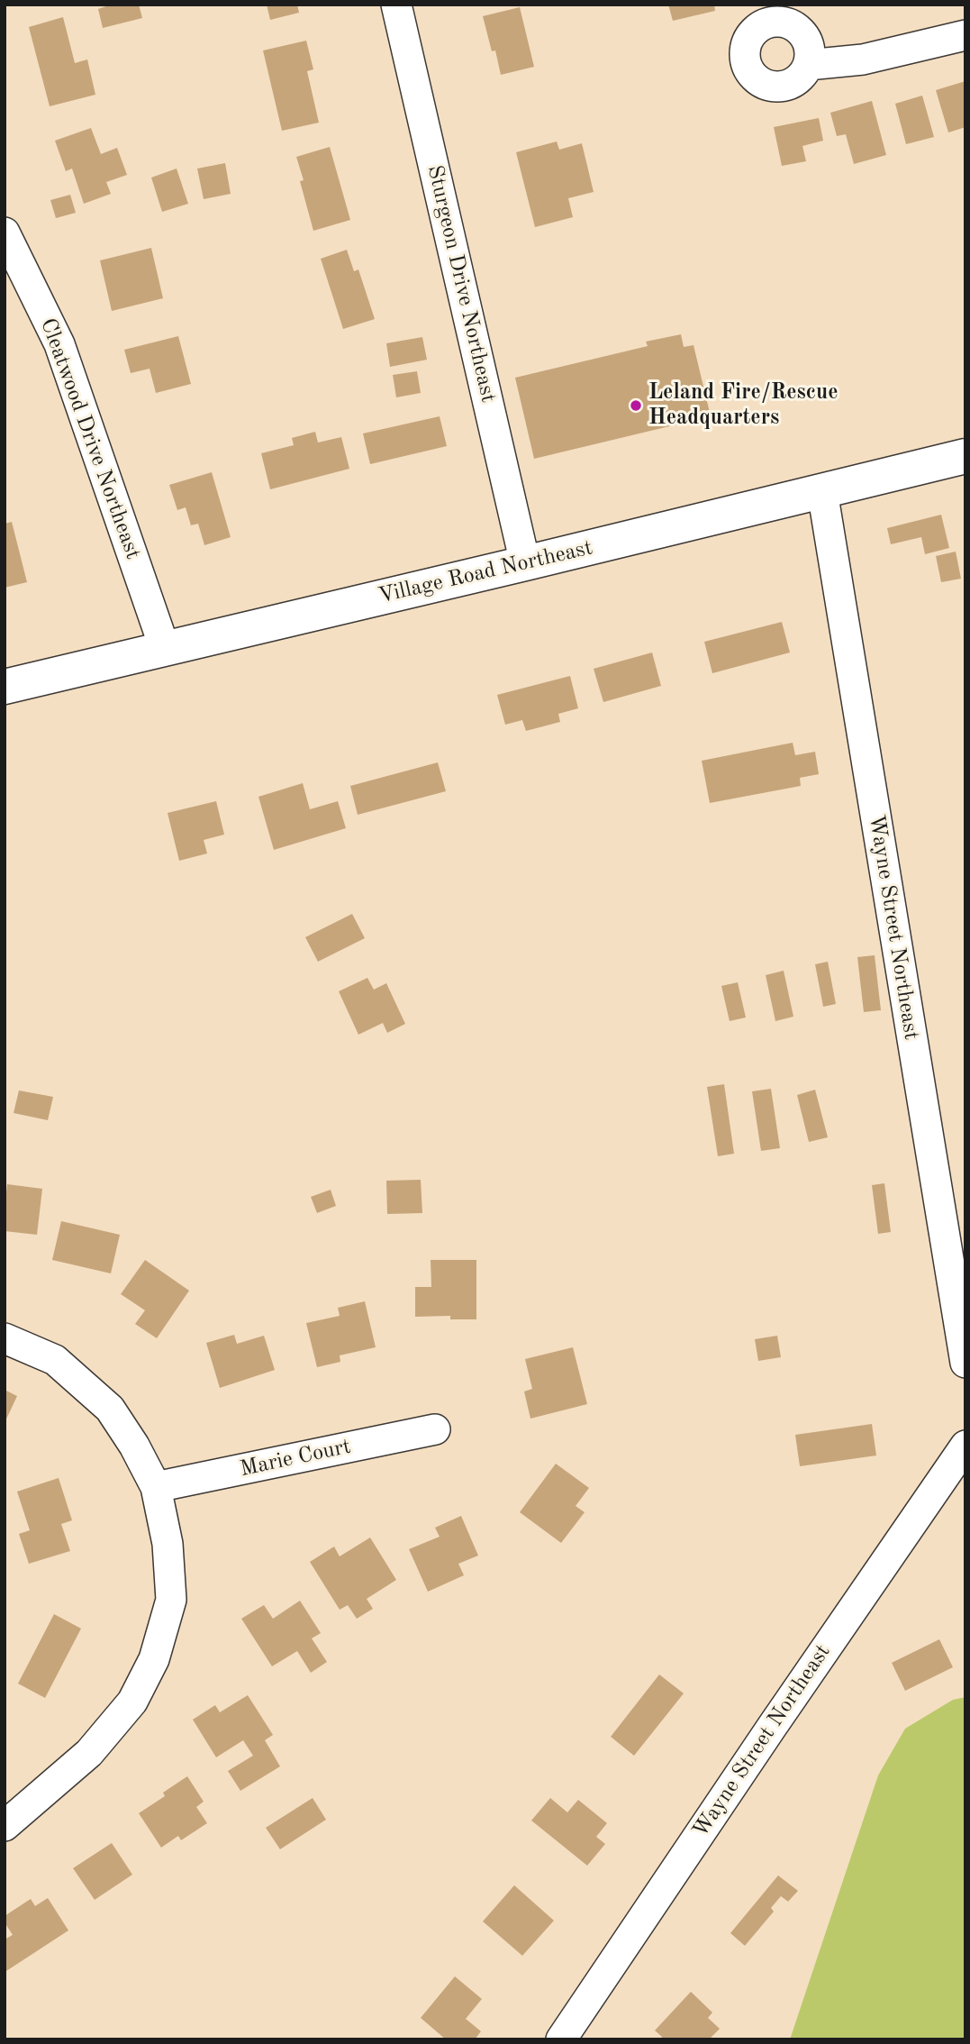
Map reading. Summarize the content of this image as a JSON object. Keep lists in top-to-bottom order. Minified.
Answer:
{"streets":{"main road":["Village Road Northeast"],"street":["Sturgeon Drive Northeast","Cleatwood Drive Northeast","Wayne Street Northeast","Marie Court"]},"crossings":[["Sturgeon Drive Northeast","Village Road Northeast"],["Cleatwood Drive Northeast","Village Road Northeast"],["Village Road Northeast","Wayne Street Northeast"]],"places":["Leland Fire/Rescue Headquarters"]}
